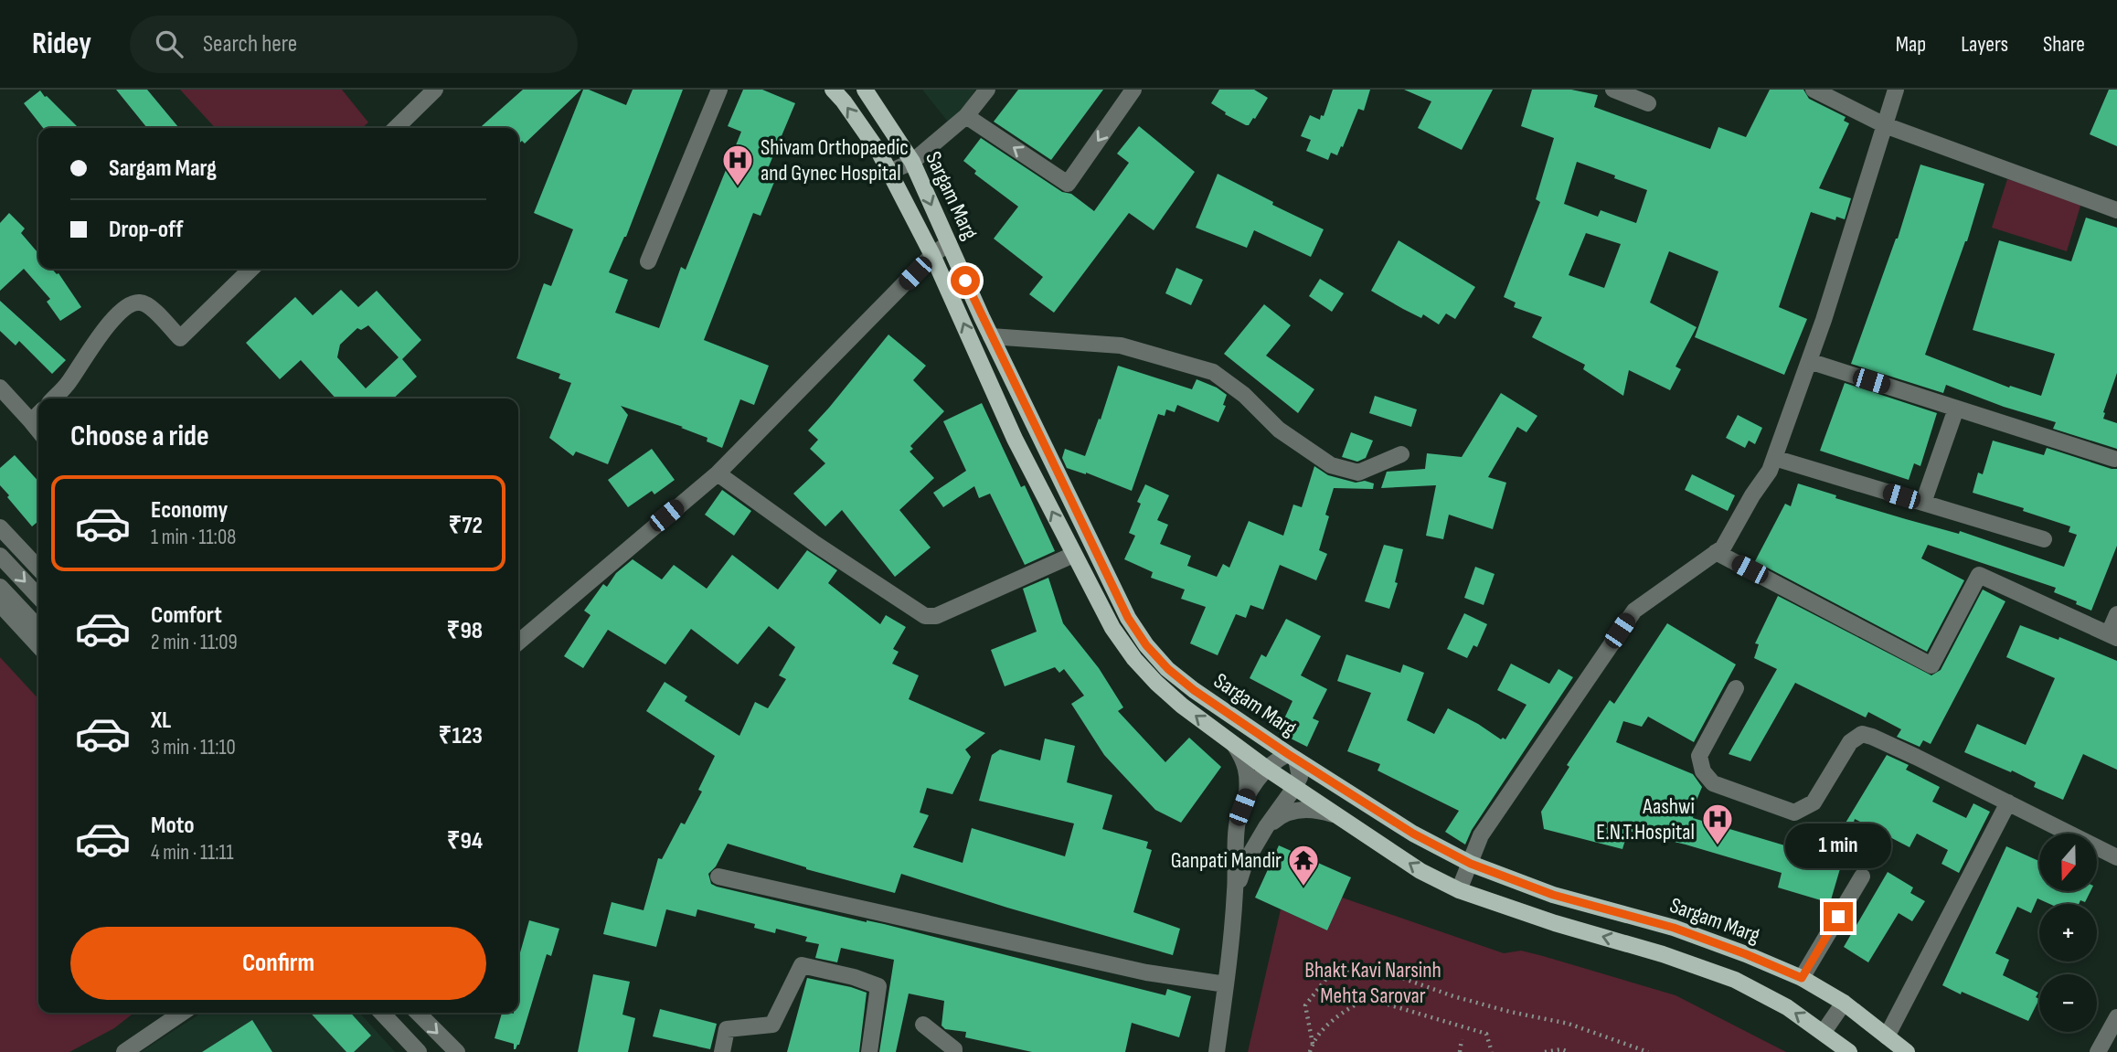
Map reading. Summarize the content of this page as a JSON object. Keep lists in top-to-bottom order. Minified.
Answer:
{"streets":{"main road":["Sargam Marg"]},"parks":["Bhakt Kavi Narsinh Mehta Sarovar"],"places":{"hospital":["Shivam Orthopaedic and Gynec Hospital","Aashwi E.N.T.Hospital"],"temple":["Ganpati Mandir"]},"north":"bottom","page":{"header":"Ridey","search":"Search here","nav":["Map","Layers","Share"],"banner":["Sargam Marg","Drop-off"],"heading":"Choose a ride","list":[{"name":"Economy","note":"1 min · 11:08","value":"₹72"},{"name":"Comfort","note":"2 min · 11:09","value":"₹98"},{"name":"XL","note":"3 min · 11:10","value":"₹123"},{"name":"Moto","note":"4 min · 11:11","value":"₹94"}],"bubble":"1 min","map_buttons":["+","−"],"buttons":"Confirm"}}
